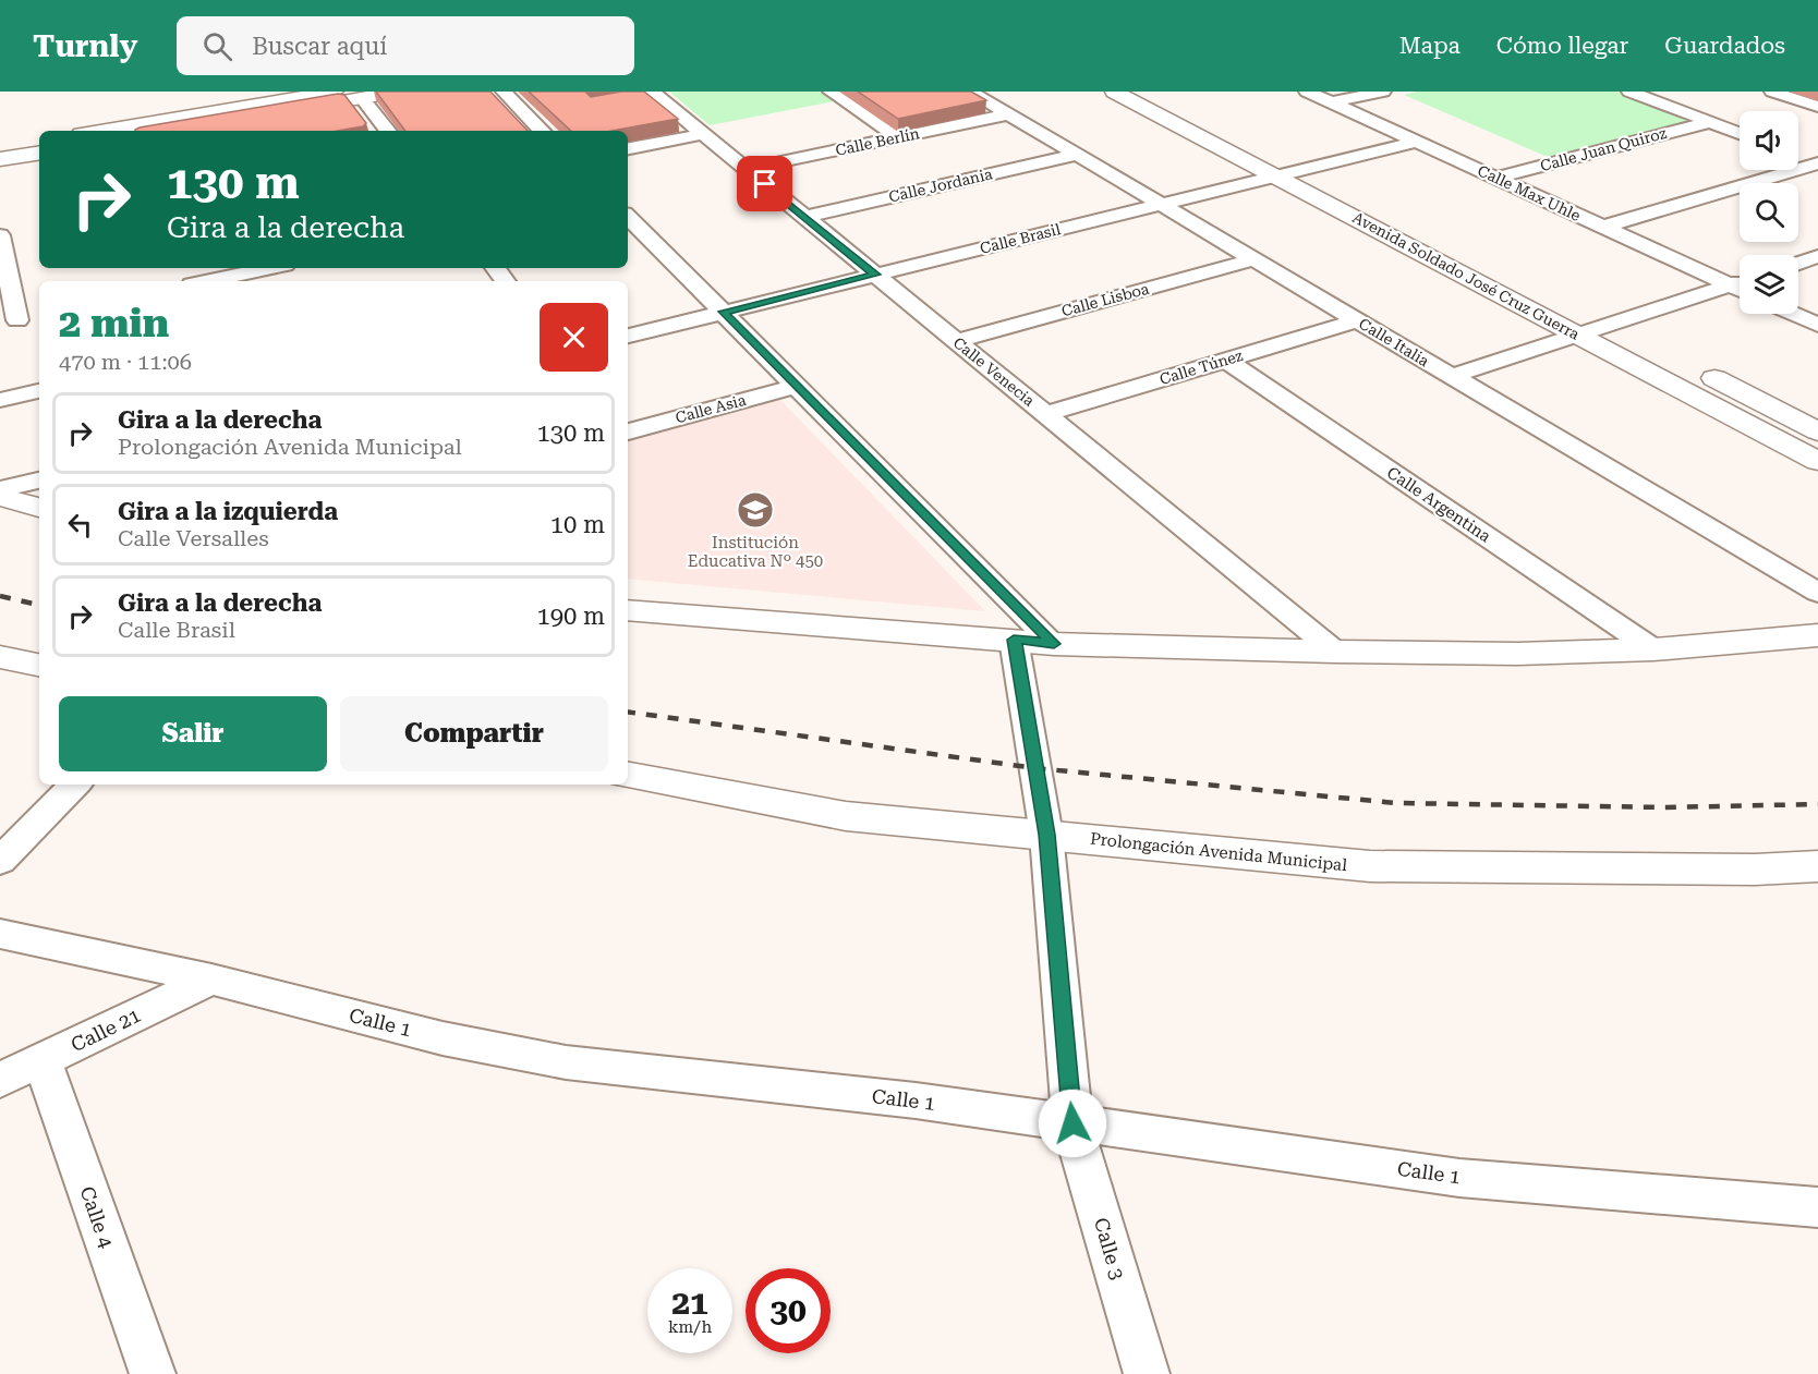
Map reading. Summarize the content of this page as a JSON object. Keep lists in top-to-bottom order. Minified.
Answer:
{"streets":{"street":["Calle Berlín","Calle Juan Quiroz","Calle Jordania","Calle Max Uhle","Calle Brasil","Avenida Soldado José Cruz Guerra","Calle Lisboa","Calle Italia","Calle Túnez","Calle Venecia","Calle Asia","Calle Argentina","Prolongación Avenida Municipal","Calle 1","Calle 21","Calle 4","Calle 3"]},"crossings":[["Calle Berlín","Calle Italia"],["Calle Berlín","Calle Venecia"],["Calle Juan Quiroz","Calle Max Uhle"],["Calle Jordania","Calle Italia"],["Calle Jordania","Calle Venecia"],["Calle Max Uhle","Calle Brasil"],["Calle Brasil","Avenida Soldado José Cruz Guerra"],["Calle Brasil","Calle Italia"],["Calle Brasil","Calle Venecia"],["Calle Lisboa","Calle Italia"],["Calle Lisboa","Calle Venecia"],["Calle Italia","Calle Túnez"],["Calle Túnez","Calle Venecia"],["Calle Túnez","Calle Argentina"],["Prolongación Avenida Municipal","Calle 3"],["Calle 1","Calle 21"],["Calle 1","Calle 3"],["Calle 21","Calle 4"]],"places":{"school or university":["Institución Educativa Nº 450"]},"page":{"header":"Turnly","search":"Buscar aquí","nav":["Mapa","Cómo llegar","Guardados"],"turn":["130 m","Gira a la derecha"],"heading":["2 min","470 m · 11:06"],"list":[{"name":"Gira a la derecha","note":"Prolongación Avenida Municipal","value":"130 m"},{"name":"Gira a la izquierda","note":"Calle Versalles","value":"10 m"},{"name":"Gira a la derecha","note":"Calle Brasil","value":"190 m"}],"buttons":["Salir","Compartir"],"speed":"21 km/h","limit":"30"}}
